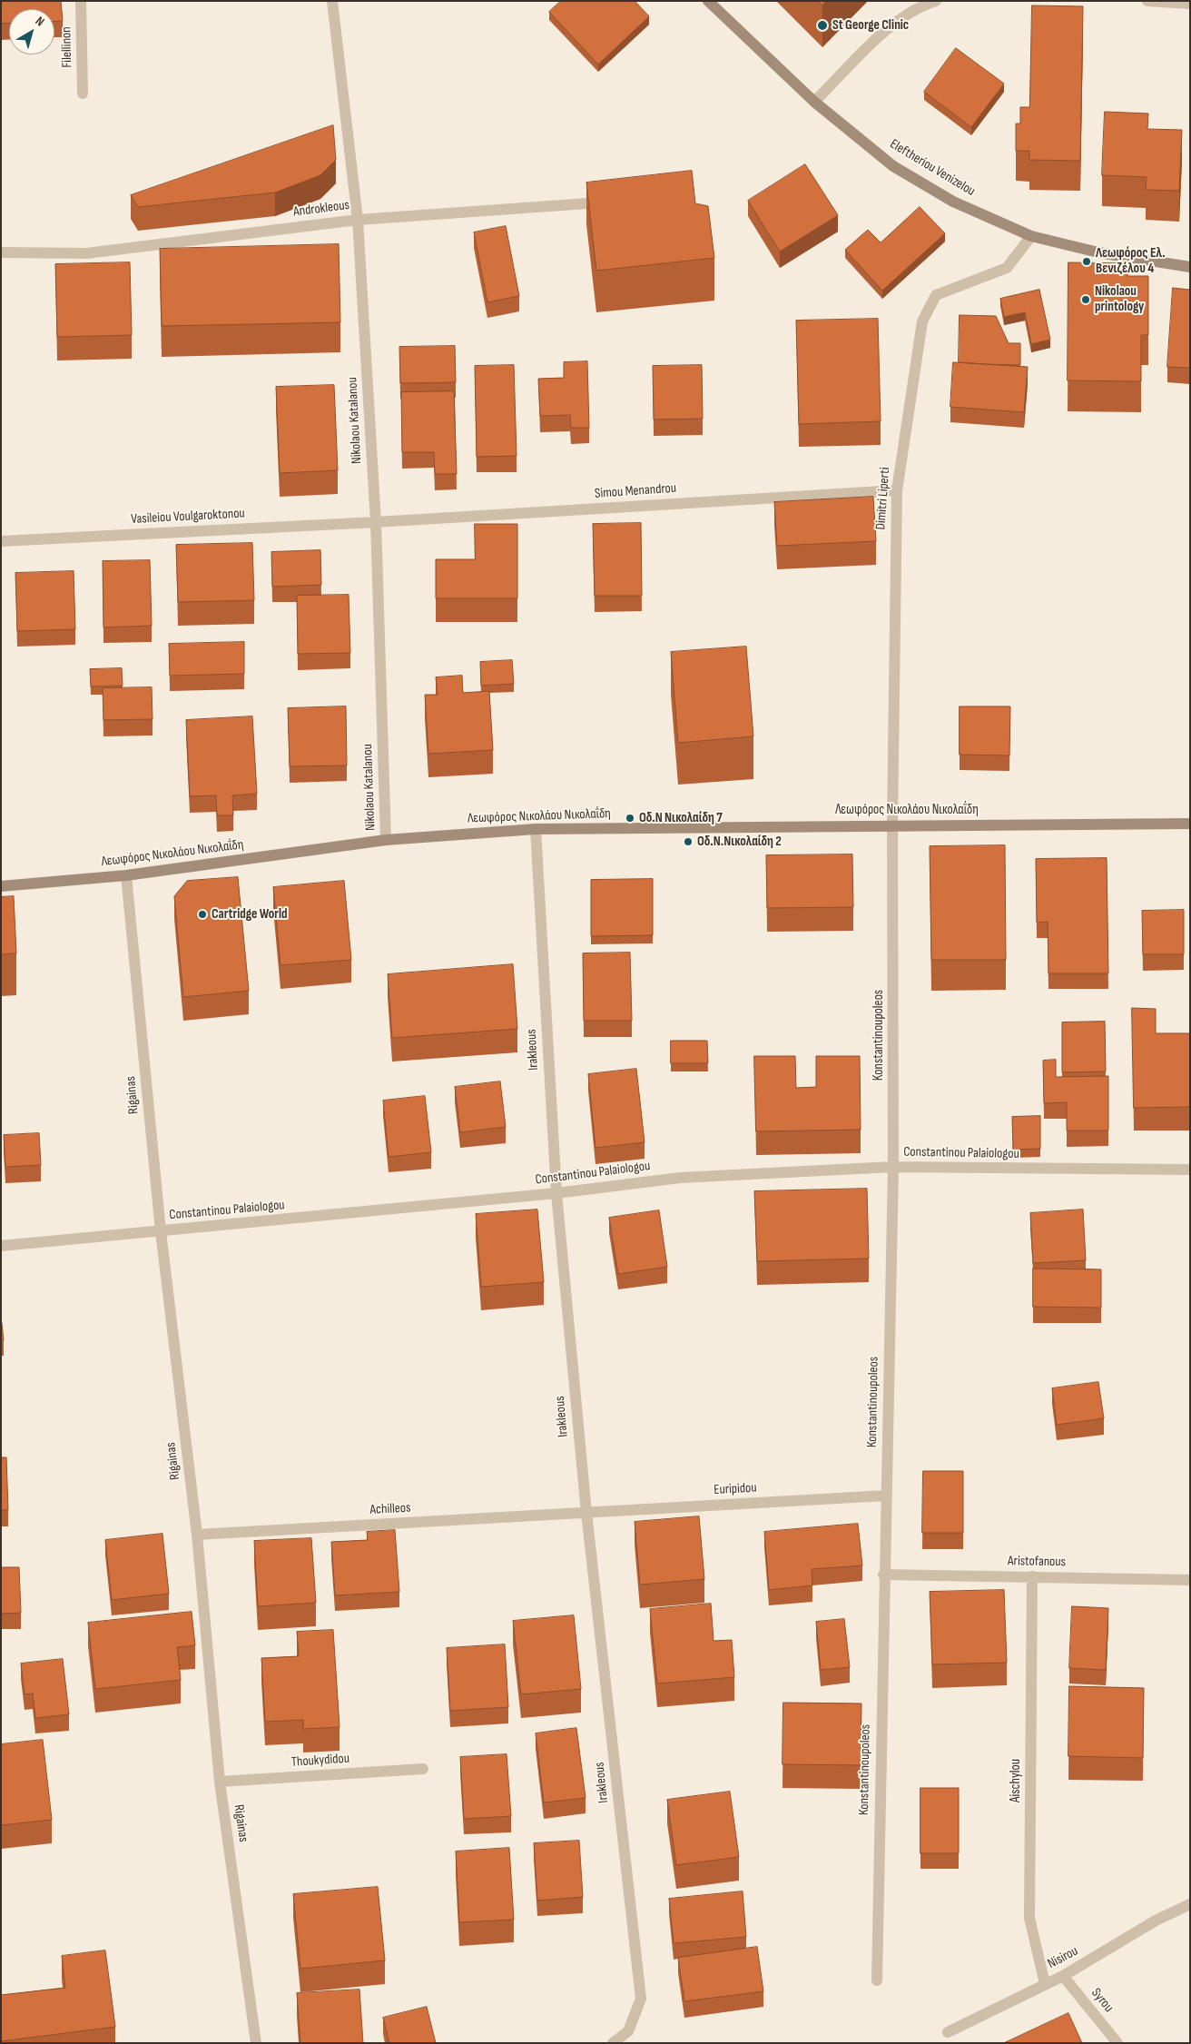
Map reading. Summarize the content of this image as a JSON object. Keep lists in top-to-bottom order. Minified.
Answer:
{"streets":{"street":["Filellinon","Eleftheriou Venizelou","Androkleous","Nikolaou Katalanou","Simou Menandrou","Dimitri Liperti","Vasileiou Voulgaroktonou","Λεωφόρος Νικολάου Νικολαΐδη","Konstantinoupoleos","Irakleous","Rigainas","Constantinou Palaiologou","Euripidou","Achilleos","Aristofanous","Thoukydidou","Aischylou","Nisirou","Syrou"]},"crossings":[["Eleftheriou Venizelou","Dimitri Liperti"],["Androkleous","Nikolaou Katalanou"],["Nikolaou Katalanou","Simou Menandrou"],["Nikolaou Katalanou","Vasileiou Voulgaroktonou"],["Nikolaou Katalanou","Λεωφόρος Νικολάου Νικολαΐδη"],["Simou Menandrou","Dimitri Liperti"],["Simou Menandrou","Vasileiou Voulgaroktonou"],["Dimitri Liperti","Λεωφόρος Νικολάου Νικολαΐδη"],["Dimitri Liperti","Konstantinoupoleos"],["Λεωφόρος Νικολάου Νικολαΐδη","Konstantinoupoleos"],["Λεωφόρος Νικολάου Νικολαΐδη","Irakleous"],["Λεωφόρος Νικολάου Νικολαΐδη","Rigainas"],["Konstantinoupoleos","Constantinou Palaiologou"],["Konstantinoupoleos","Euripidou"],["Konstantinoupoleos","Aristofanous"],["Irakleous","Constantinou Palaiologou"],["Irakleous","Euripidou"],["Irakleous","Achilleos"],["Rigainas","Constantinou Palaiologou"],["Rigainas","Achilleos"],["Rigainas","Thoukydidou"],["Euripidou","Achilleos"],["Aristofanous","Aischylou"],["Aischylou","Nisirou"],["Nisirou","Syrou"]],"places":["St George Clinic","Λεωφόρος Ελ. Βενιζέλου 4","Nikolaou printology","Οδ.Ν Νικολαίδη 7","Οδ.Ν.Νικολαίδη 2","Cartridge World"],"north":"top right"}
